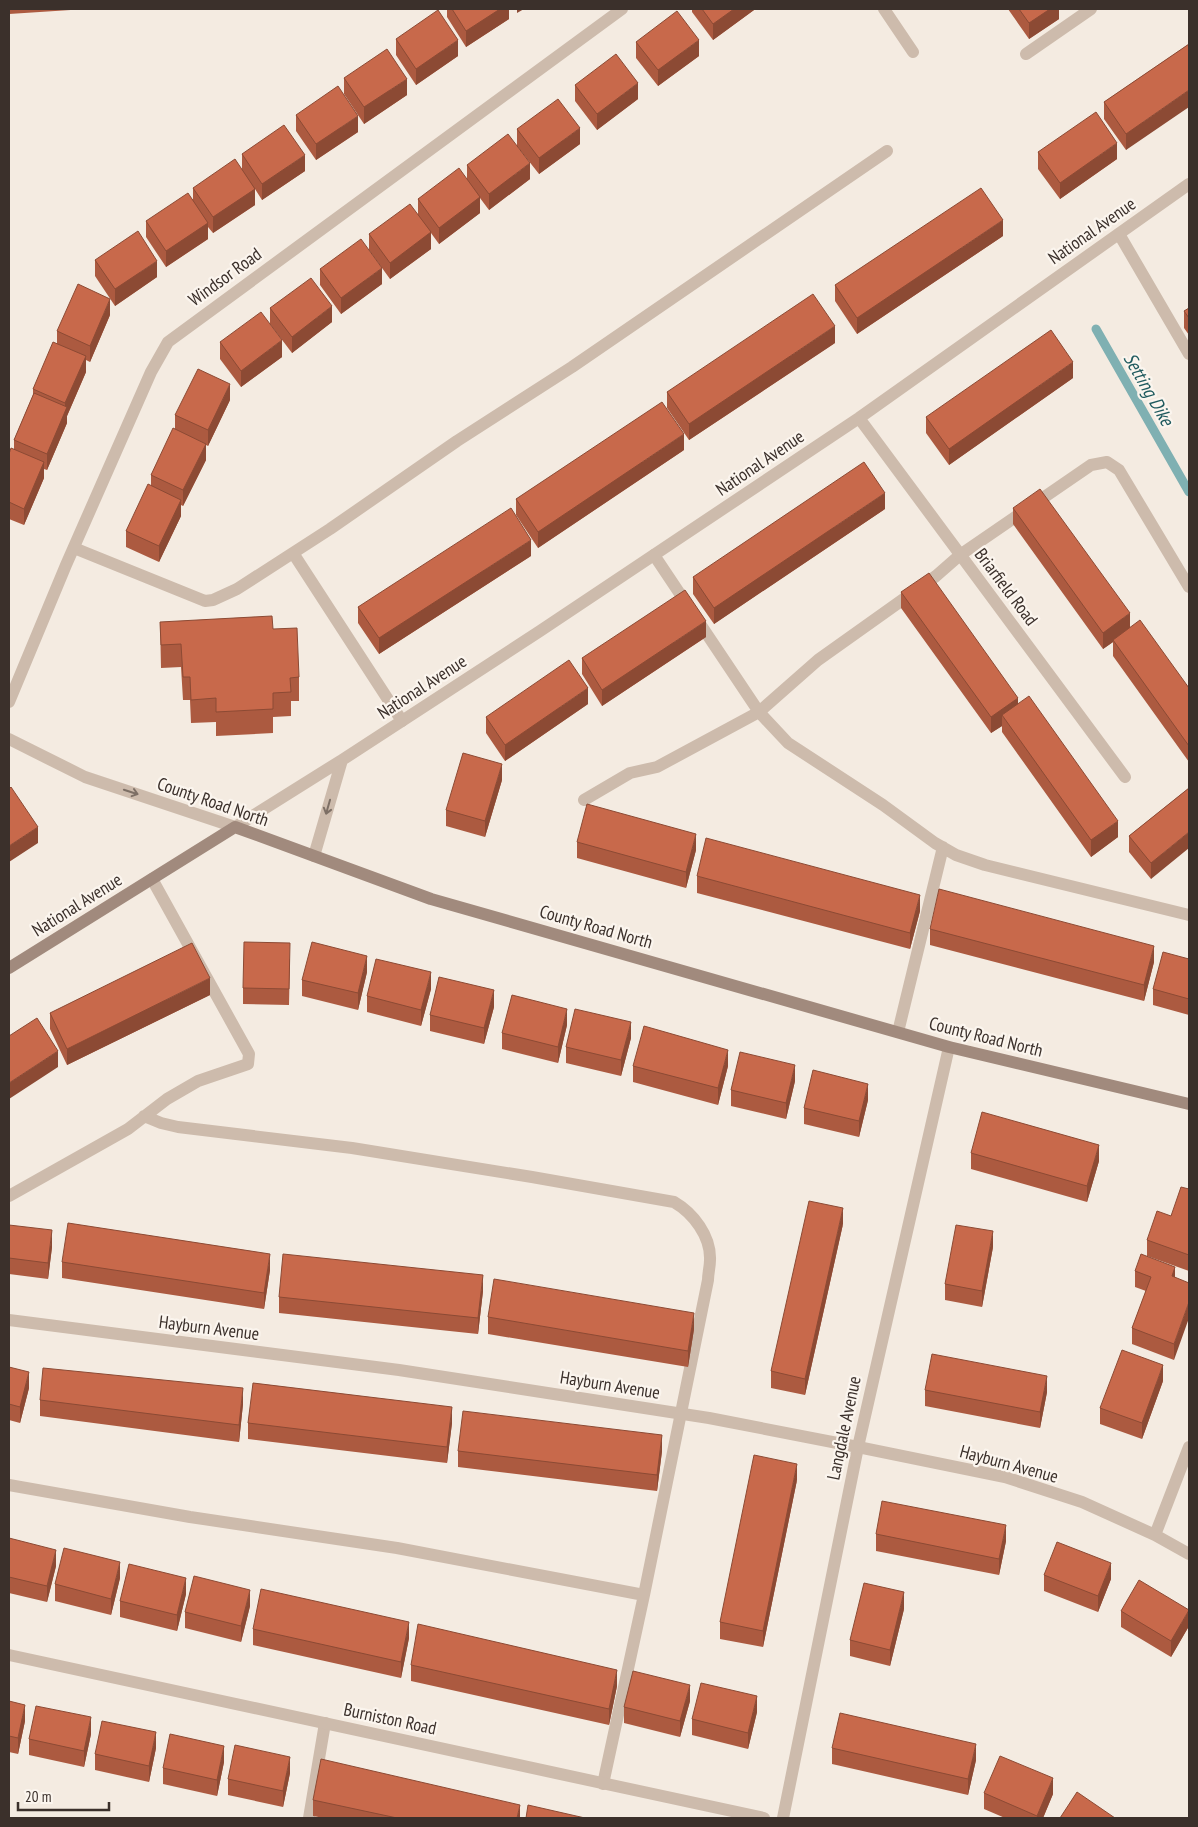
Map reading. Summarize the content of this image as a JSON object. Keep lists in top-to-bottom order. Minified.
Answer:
{"streets":{"street":["National Avenue","Windsor Road","Briarfield Road","County Road North","Hayburn Avenue","Langdale Avenue","Burniston Road"]},"crossings":[["National Avenue","Briarfield Road"],["National Avenue","County Road North"],["County Road North","Langdale Avenue"],["Hayburn Avenue","Langdale Avenue"]],"water":["Setting Dike"],"scale_bar":"20 m"}
